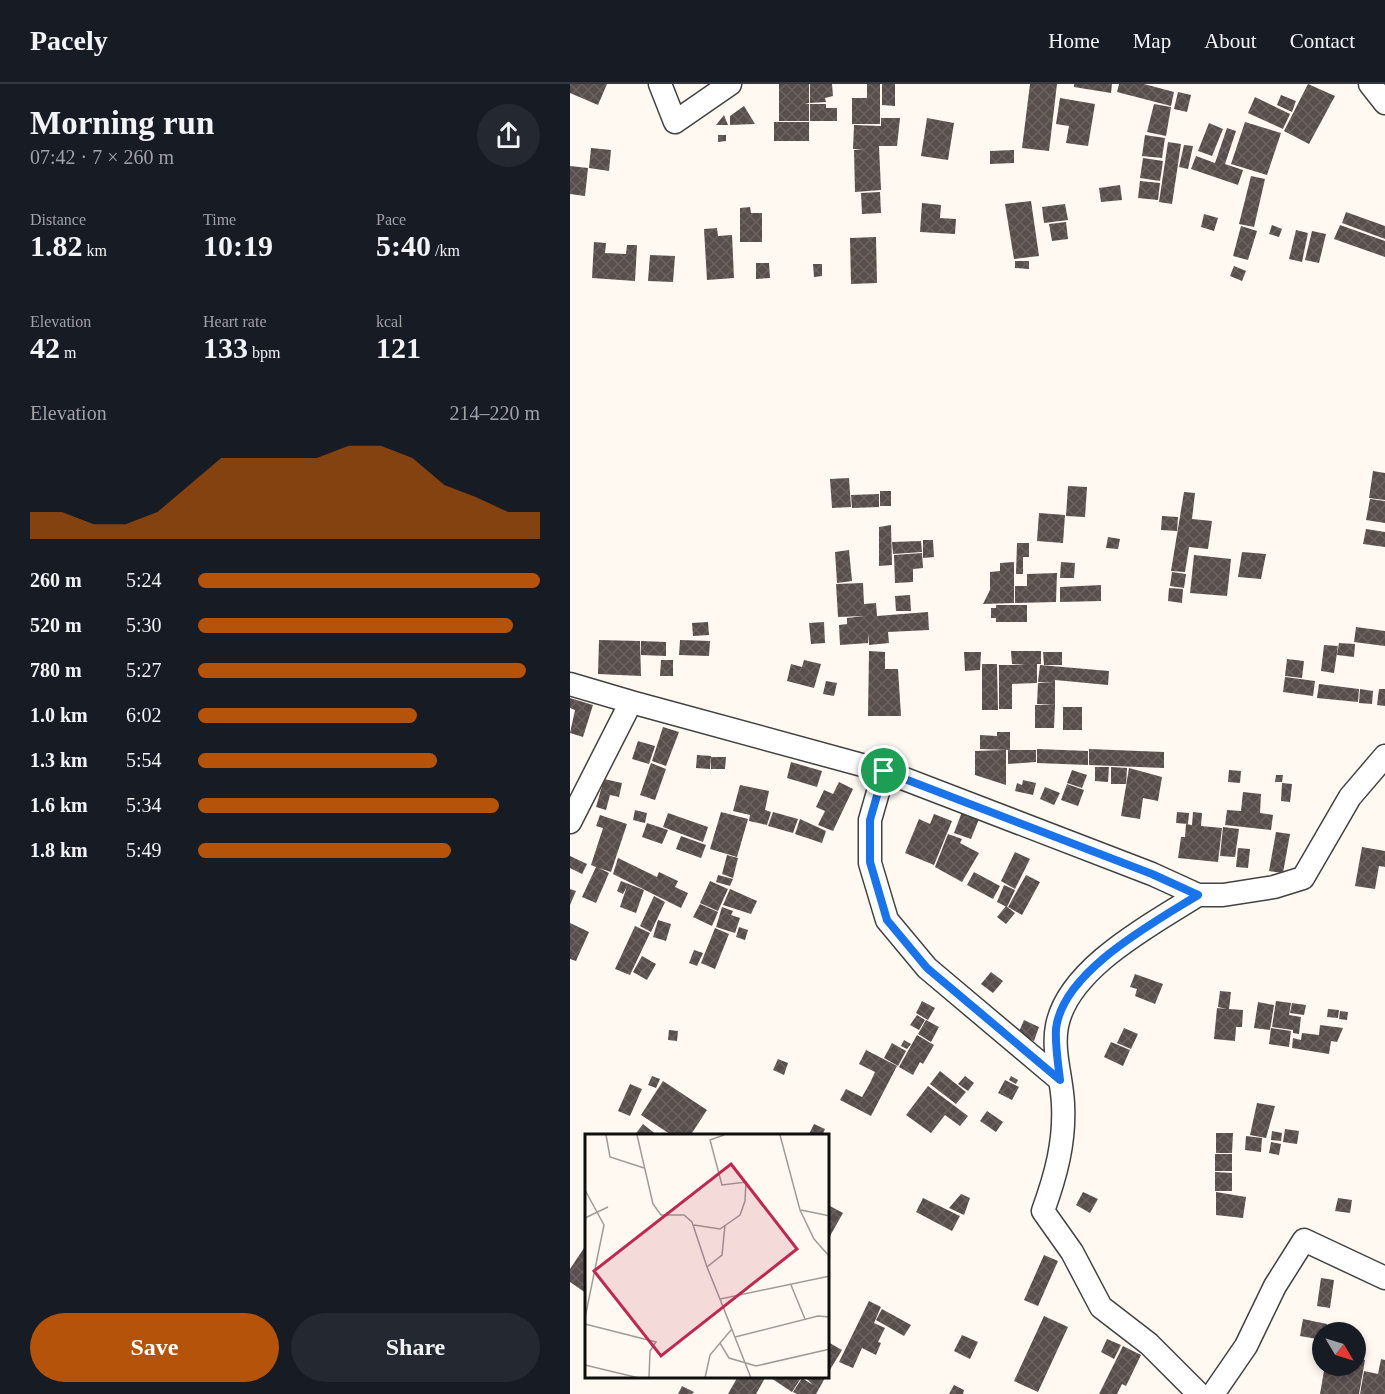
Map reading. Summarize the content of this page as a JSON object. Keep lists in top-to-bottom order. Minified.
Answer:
{"north":"bottom right","page":{"header":"Pacely","nav":["Home","Map","About","Contact"],"heading":["Morning run","07:42 · 7 × 260 m"],"stats":[["Distance","1.82 km"],["Time","10:19"],["Pace","5:40 /km"],["Elevation","42 m"],["Heart rate","133 bpm"],["kcal","121"]],"chart":["Elevation","214–220 m"],"list":[{"name":"260 m","note":"5:24"},{"name":"520 m","note":"5:30"},{"name":"780 m","note":"5:27"},{"name":"1.0 km","note":"6:02"},{"name":"1.3 km","note":"5:54"},{"name":"1.6 km","note":"5:34"},{"name":"1.8 km","note":"5:49"}],"buttons":["Save","Share"]}}
